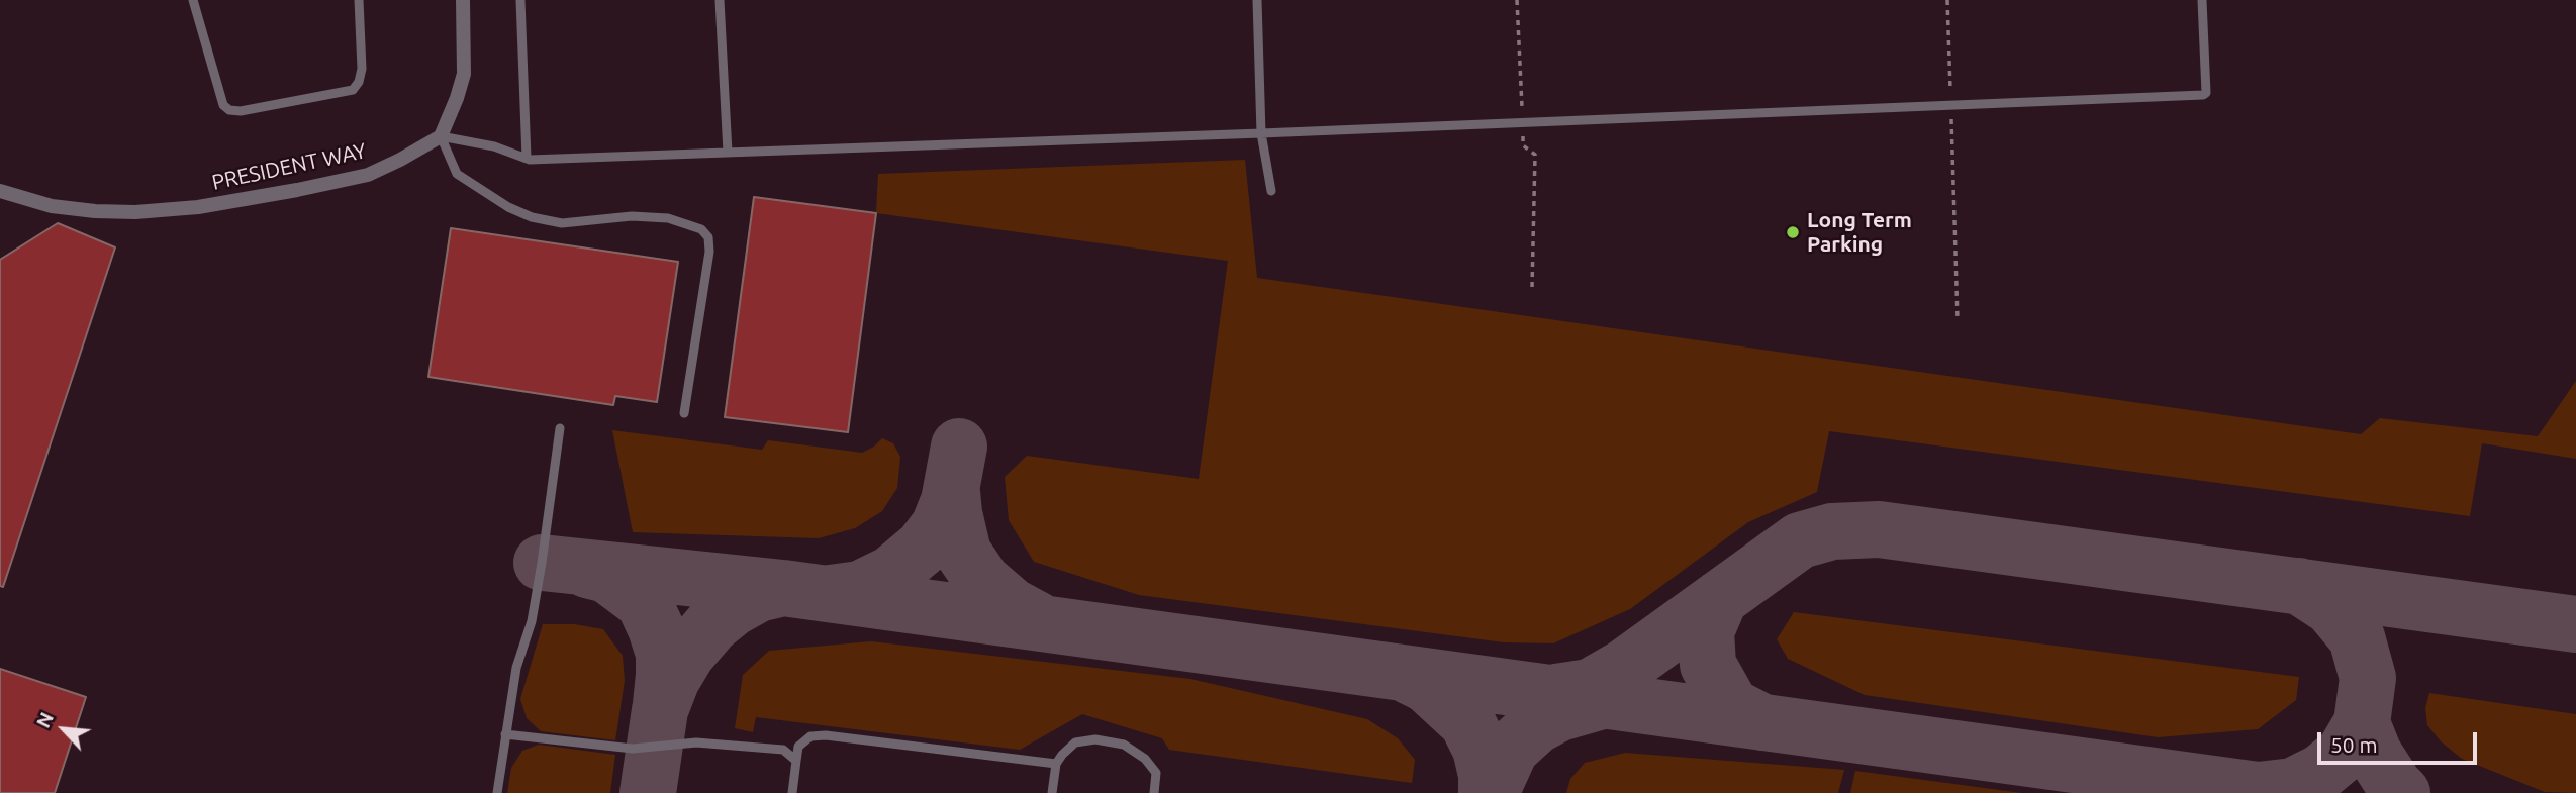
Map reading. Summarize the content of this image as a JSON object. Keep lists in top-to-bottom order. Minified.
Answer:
{"streets":{"street":["PRESIDENT WAY"]},"places":["Long Term Parking"],"scale_bar":"50 m","north":"top left"}
